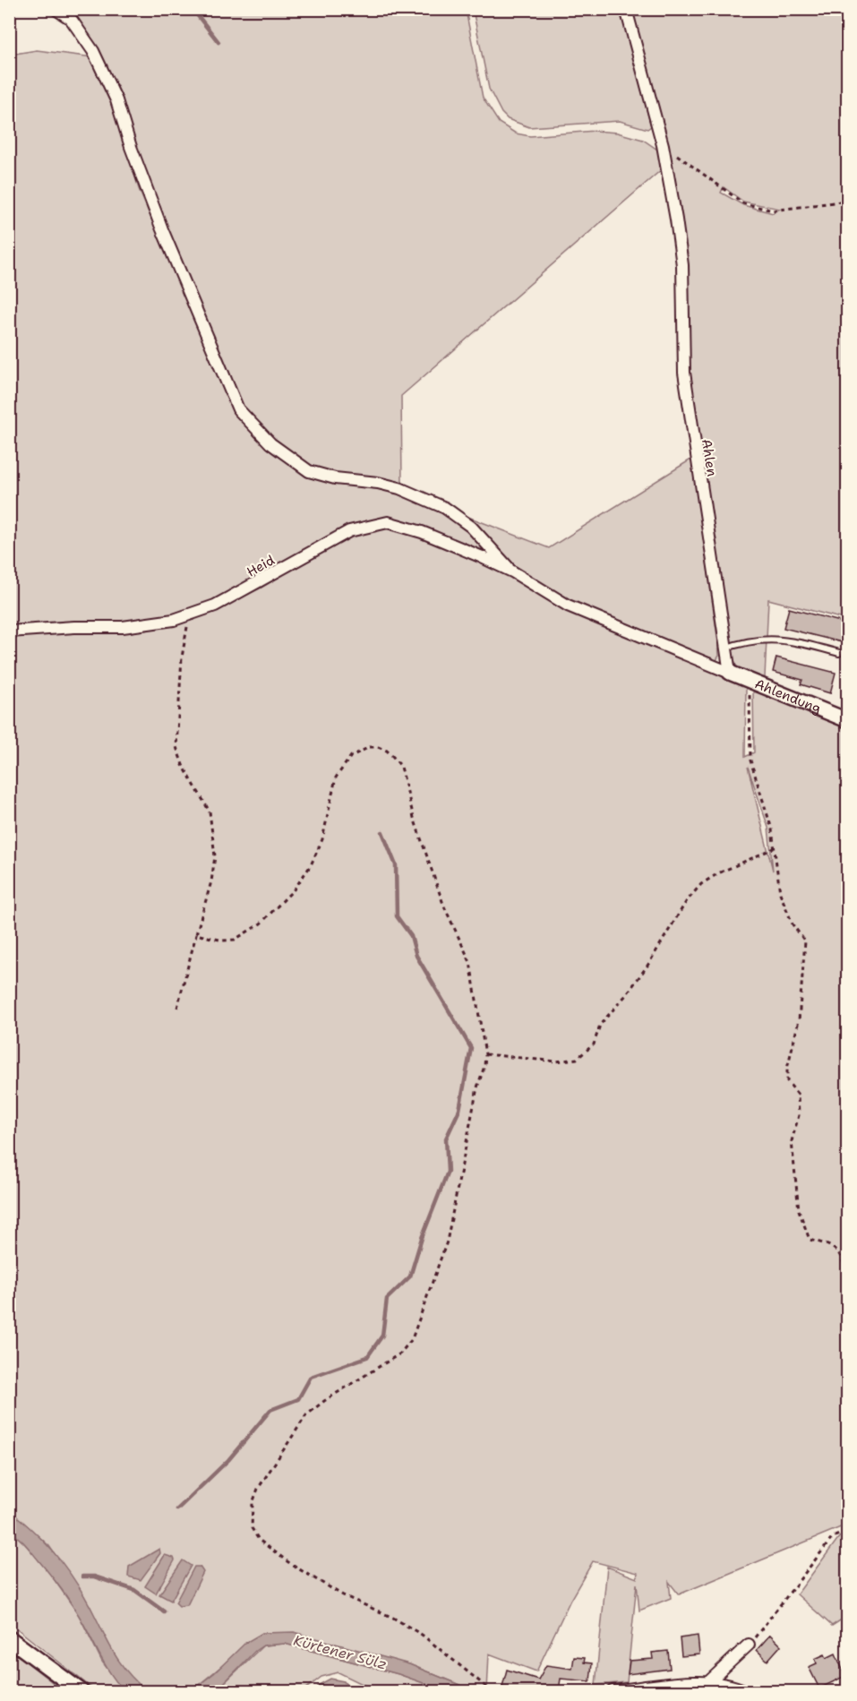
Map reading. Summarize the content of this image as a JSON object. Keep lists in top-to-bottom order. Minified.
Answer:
{"streets":{"street":["Ahlen","Heid","Ahlendung"]},"crossings":[["Ahlen","Ahlendung"]],"water":["Kürtener Sülz"]}
